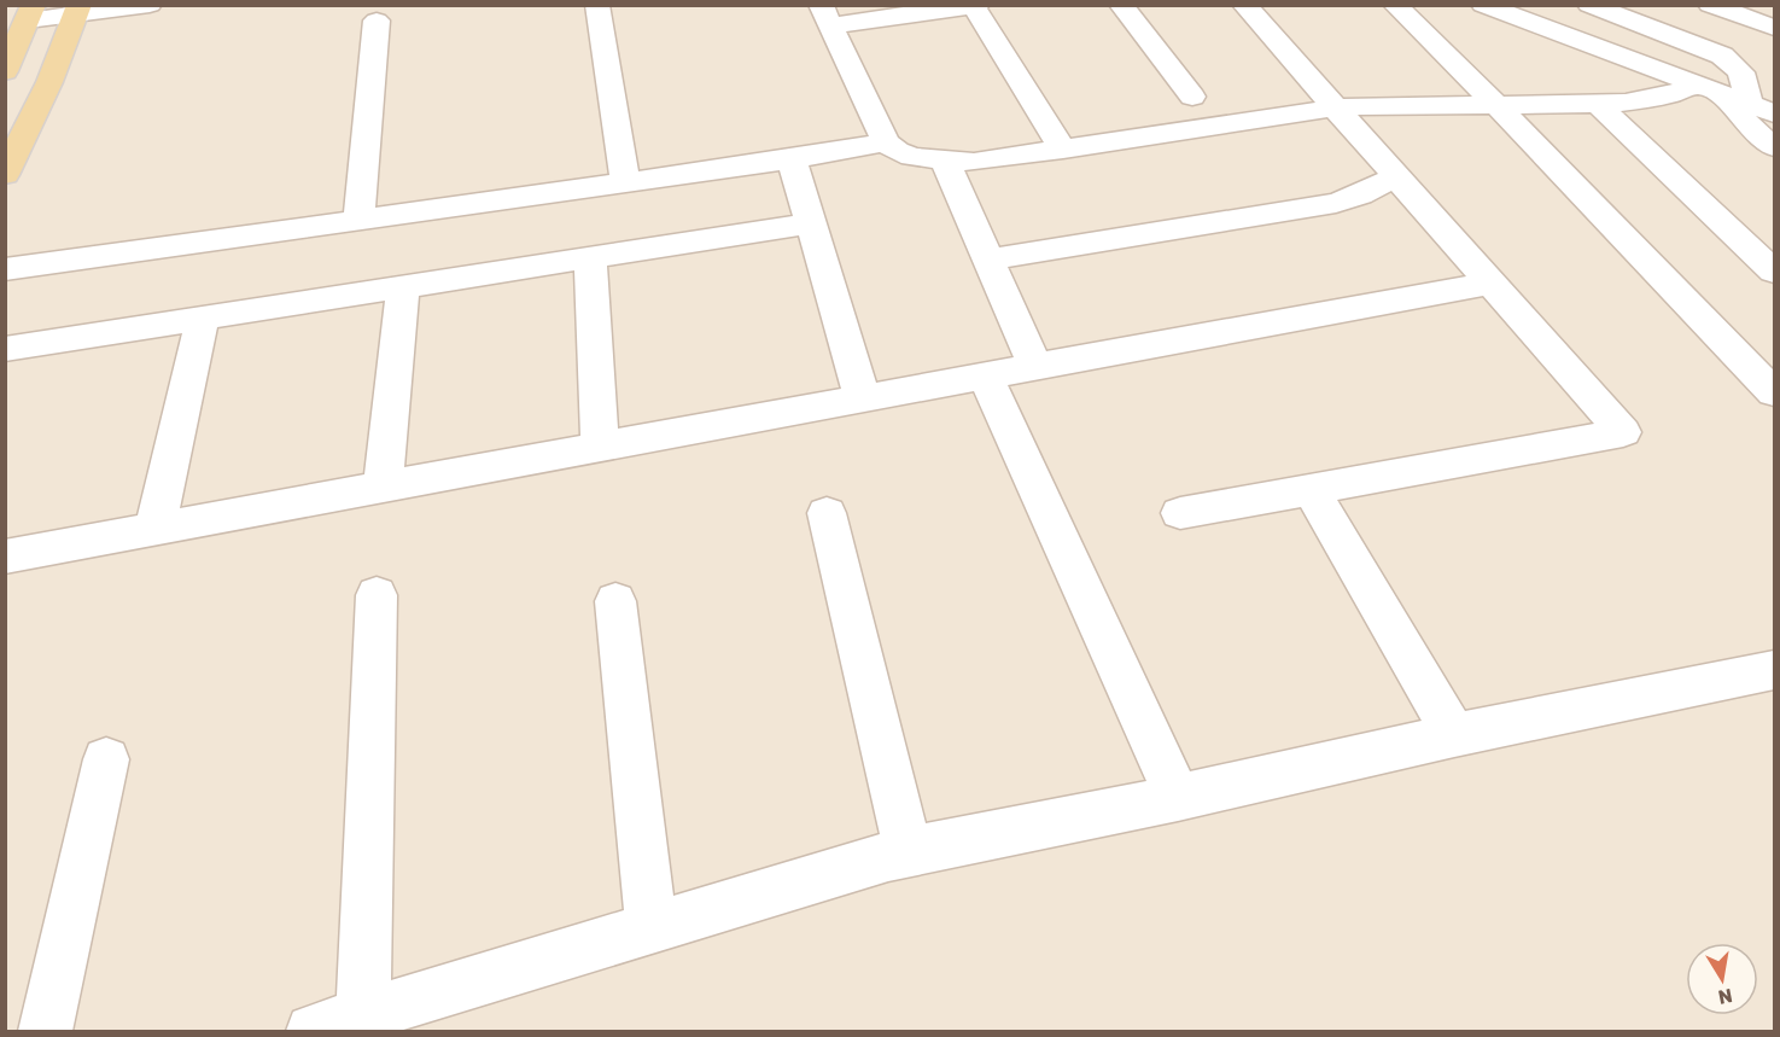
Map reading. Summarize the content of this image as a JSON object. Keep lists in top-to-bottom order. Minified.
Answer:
{"north":"bottom"}
